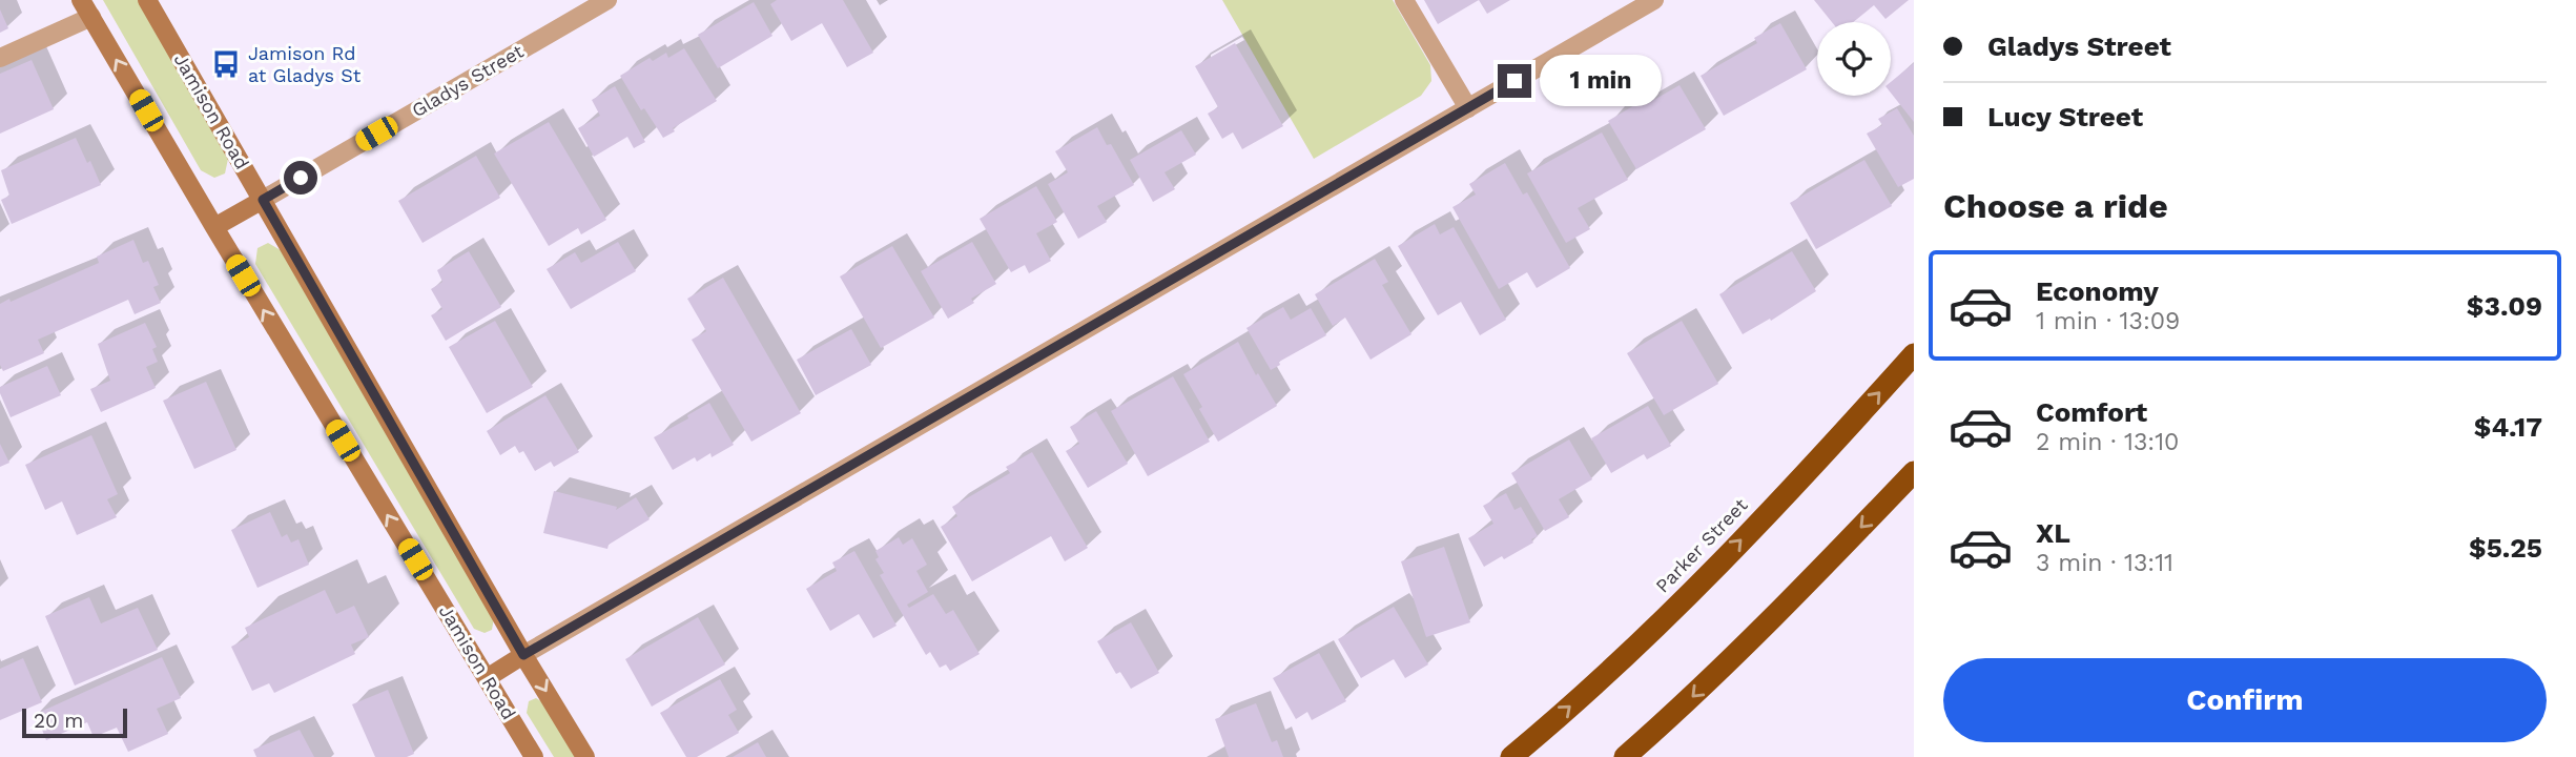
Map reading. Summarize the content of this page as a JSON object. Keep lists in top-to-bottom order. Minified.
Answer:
{"streets":{"highway":["Parker Street"],"main road":["Gladys Street","Jamison Road"]},"crossings":[["Gladys Street","Jamison Road"]],"places":{"bus stop":["Jamison Rd at Gladys St"]},"scale_bar":"20 m","page":{"banner":["Gladys Street","Lucy Street"],"bubble":"1 min","heading":"Choose a ride","list":[{"name":"Economy","note":"1 min · 13:09","value":"$3.09"},{"name":"Comfort","note":"2 min · 13:10","value":"$4.17"},{"name":"XL","note":"3 min · 13:11","value":"$5.25"}],"buttons":"Confirm","scale":"20 m"}}
